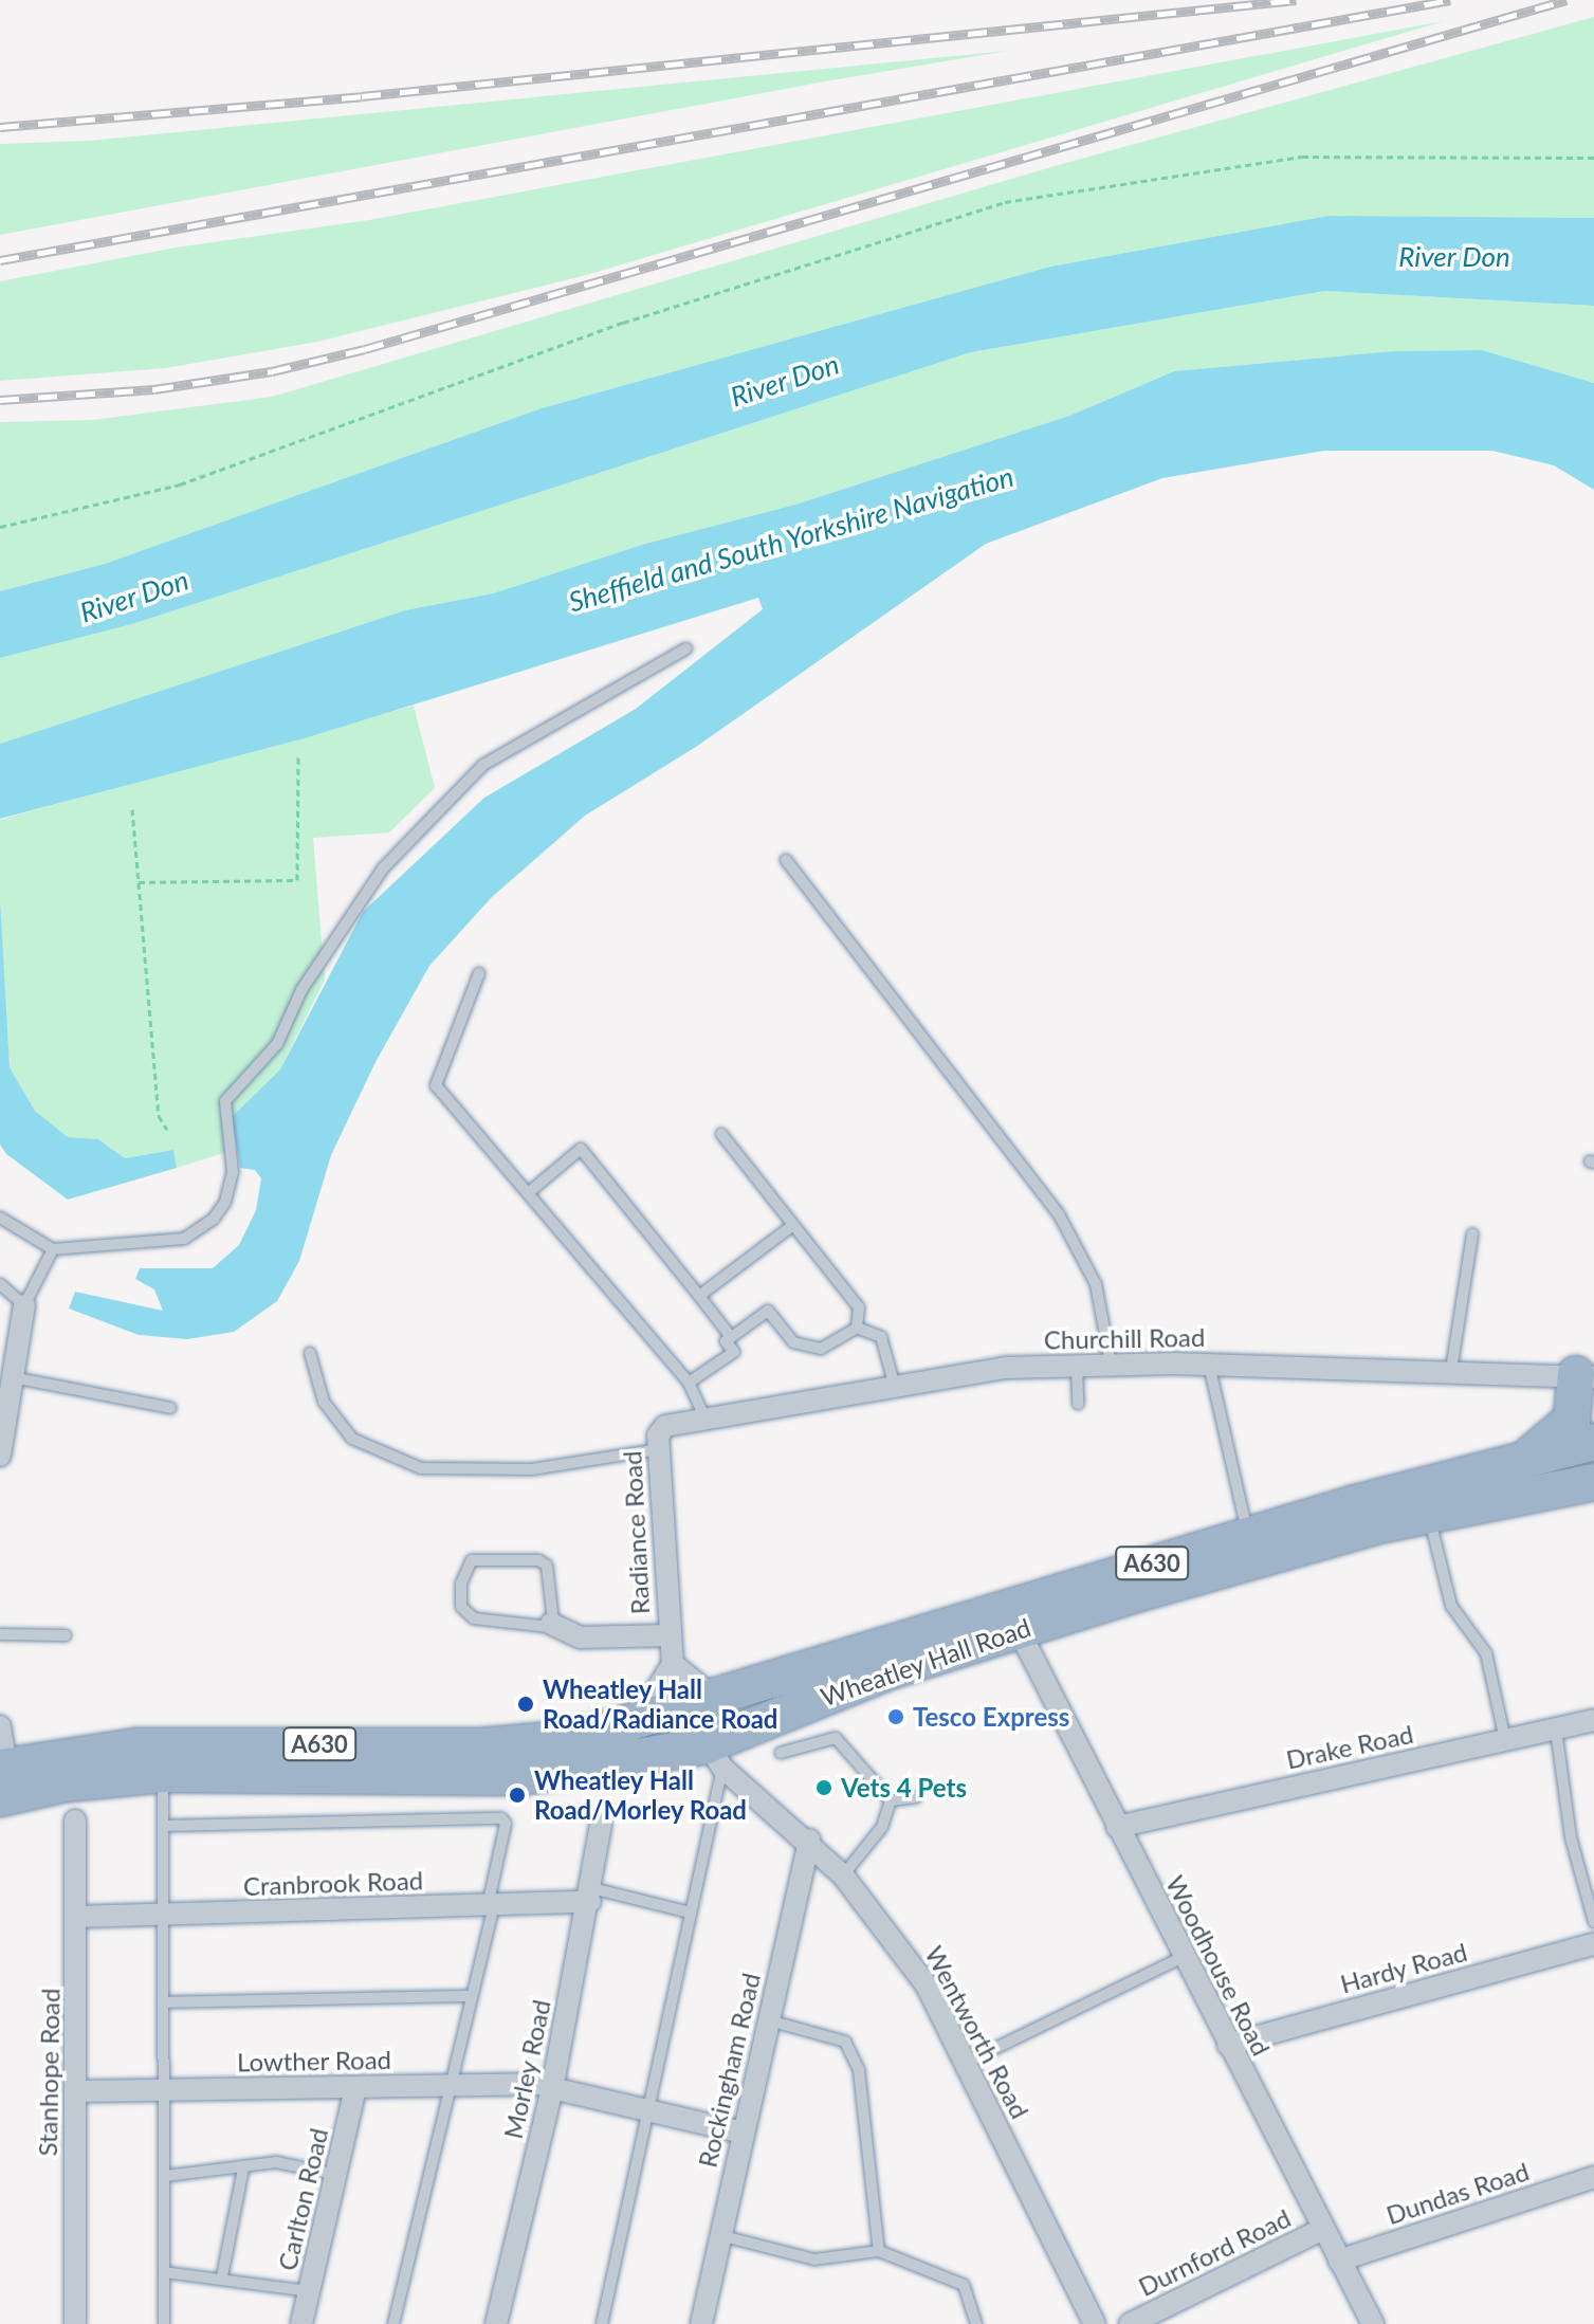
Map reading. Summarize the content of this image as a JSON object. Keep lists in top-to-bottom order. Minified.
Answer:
{"streets":{"highway":["A630","Wheatley Hall Road"],"street":["Churchill Road","Radiance Road","Drake Road","Cranbrook Road","Woodhouse Road","Hardy Road","Wentworth Road","Lowther Road","Morley Road","Rockingham Road","Stanhope Road","Dundas Road","Carlton Road","Durnford Road"]},"crossings":[["Churchill Road","Radiance Road"],["Wheatley Hall Road","Woodhouse Road"],["Wheatley Hall Road","Wentworth Road"],["Drake Road","Woodhouse Road"],["Cranbrook Road","Morley Road"],["Cranbrook Road","Stanhope Road"],["Woodhouse Road","Hardy Road"],["Woodhouse Road","Dundas Road"],["Woodhouse Road","Durnford Road"],["Wentworth Road","Rockingham Road"],["Lowther Road","Morley Road"],["Lowther Road","Rockingham Road"],["Lowther Road","Stanhope Road"],["Lowther Road","Carlton Road"]],"water":["River Don","Sheffield and South Yorkshire Navigation"],"places":["Wheatley Hall Road/Radiance Road","Tesco Express","Vets 4 Pets","Wheatley Hall Road/Morley Road"]}
